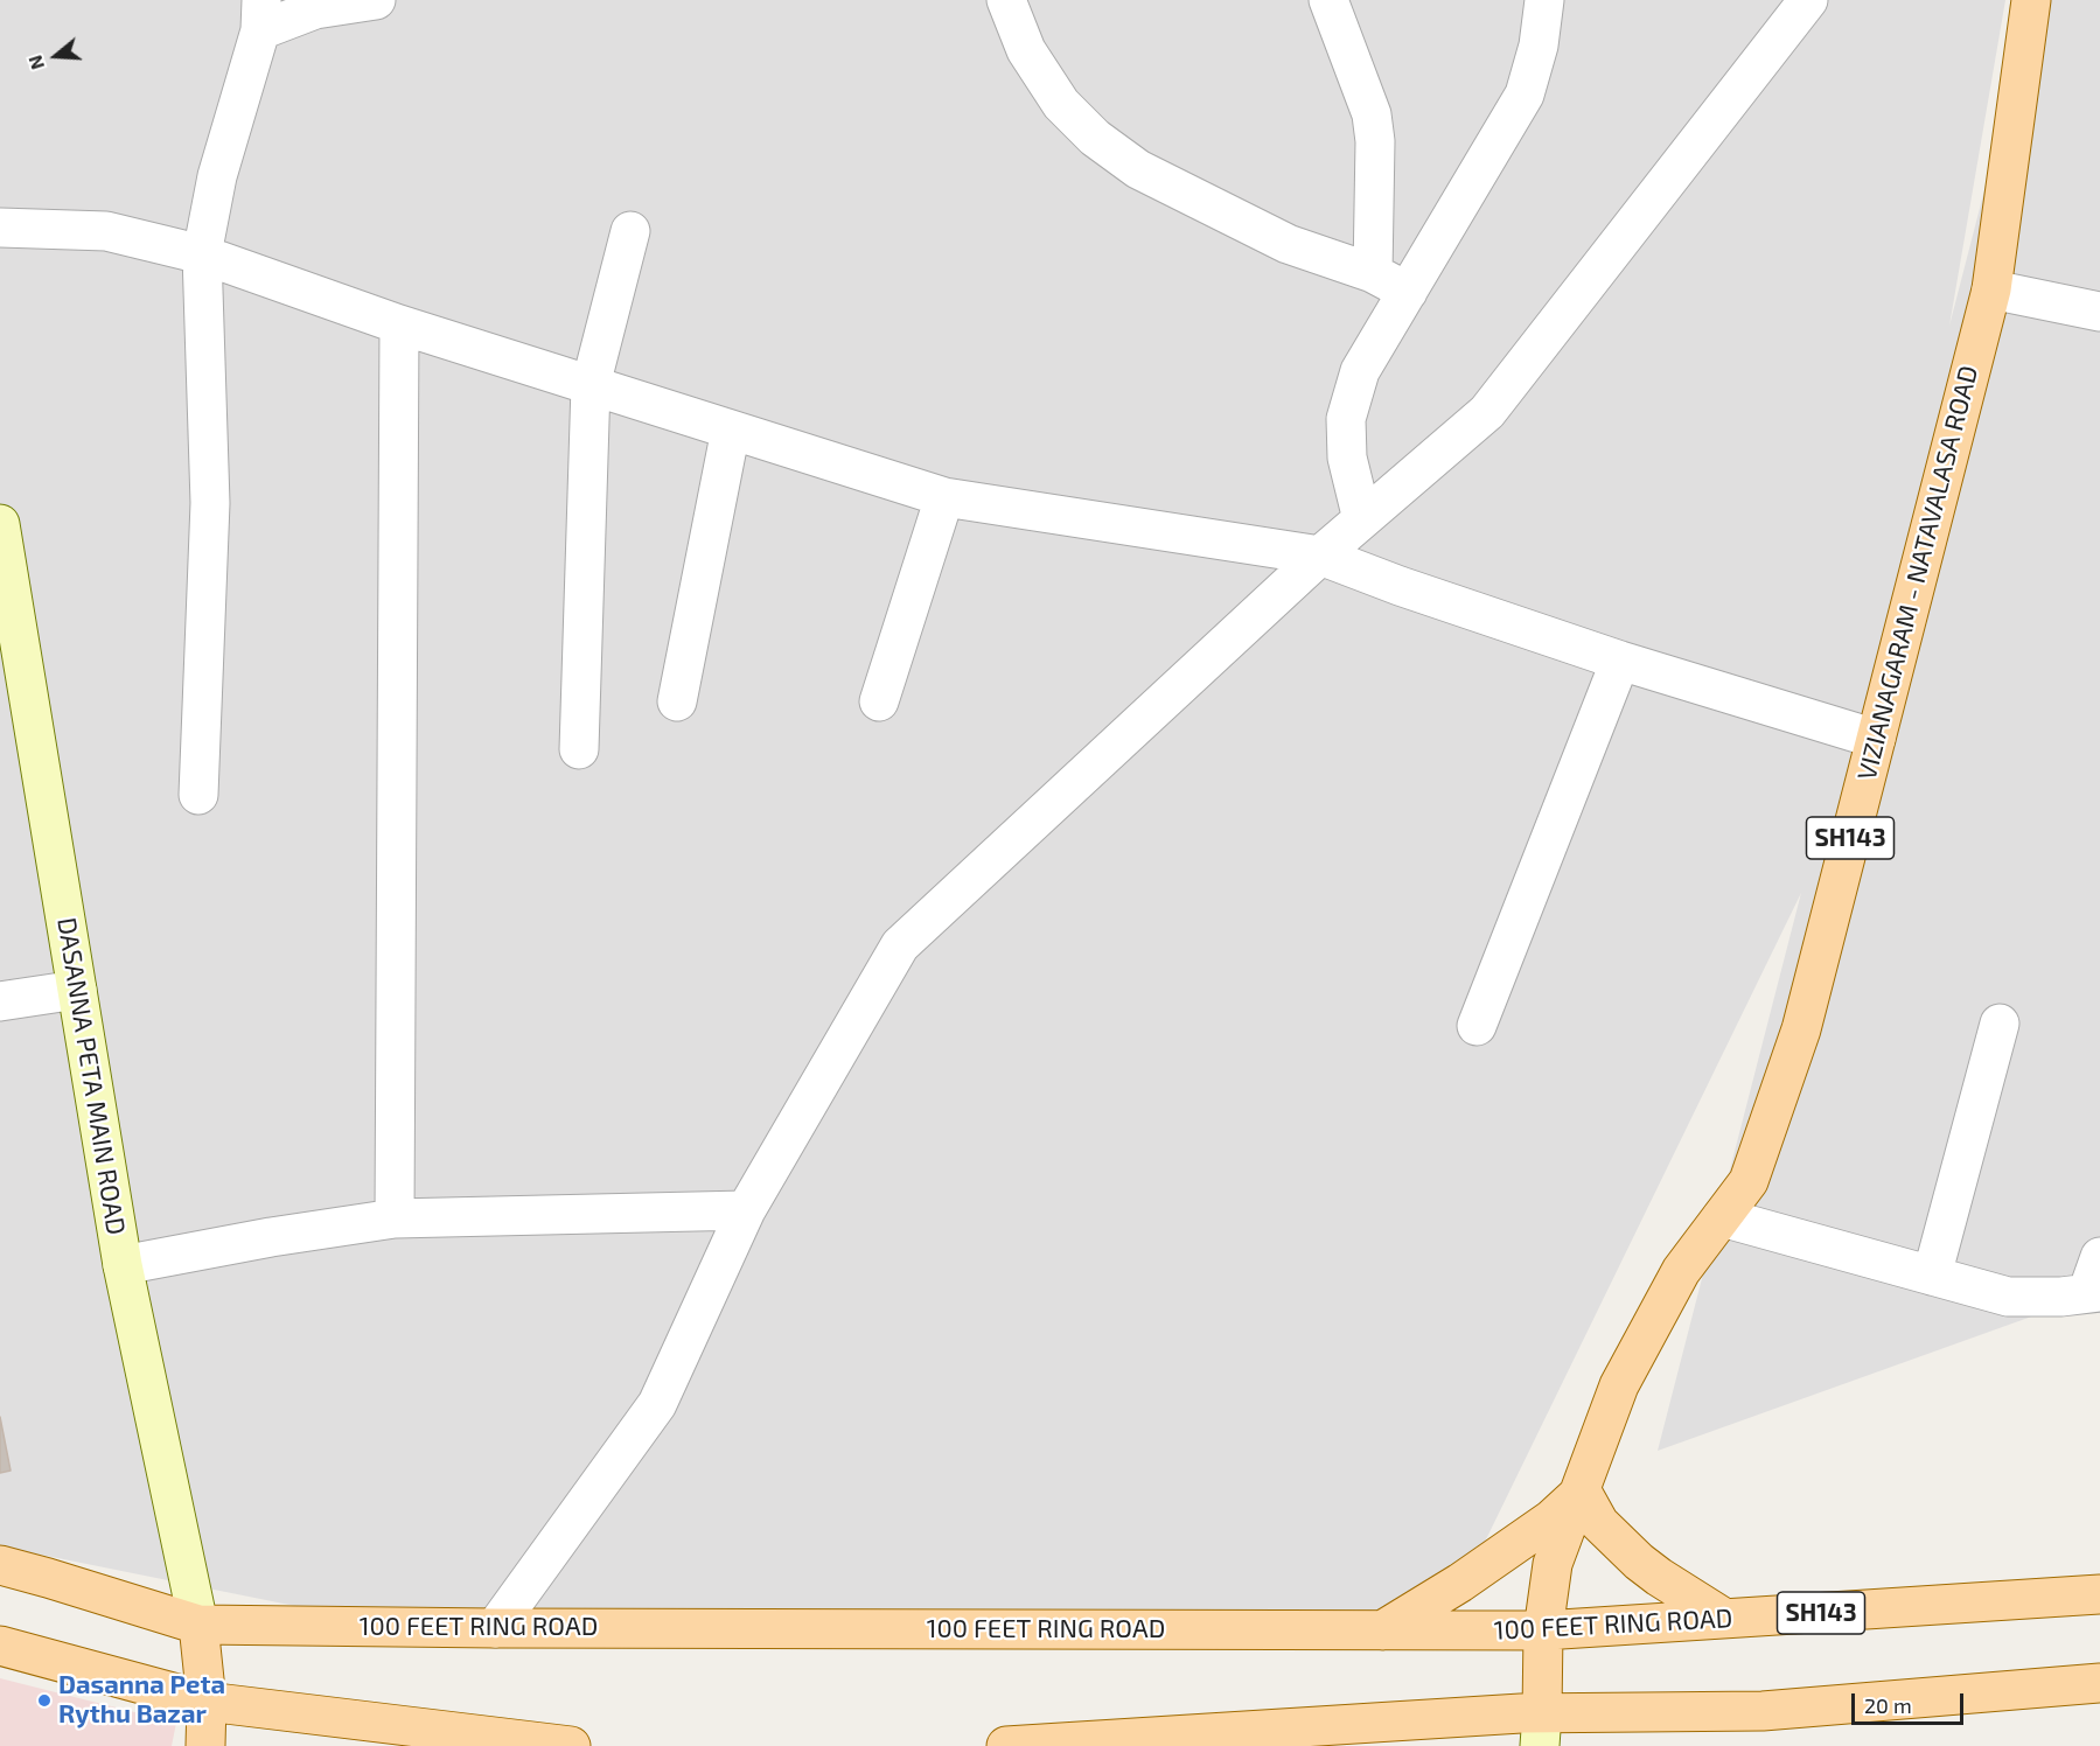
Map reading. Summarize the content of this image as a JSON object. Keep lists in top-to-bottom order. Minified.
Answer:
{"streets":{"main road":["VIZIANAGARAM - NATAVALASA ROAD","SH143","100 FEET RING ROAD"],"street":["DASANNA PETA MAIN ROAD"]},"crossings":[["VIZIANAGARAM - NATAVALASA ROAD","SH143"],["VIZIANAGARAM - NATAVALASA ROAD","100 FEET RING ROAD"],["SH143","100 FEET RING ROAD"],["DASANNA PETA MAIN ROAD","100 FEET RING ROAD"]],"places":["Dasanna Peta Rythu Bazar"],"scale_bar":"20 m","north":"left"}
